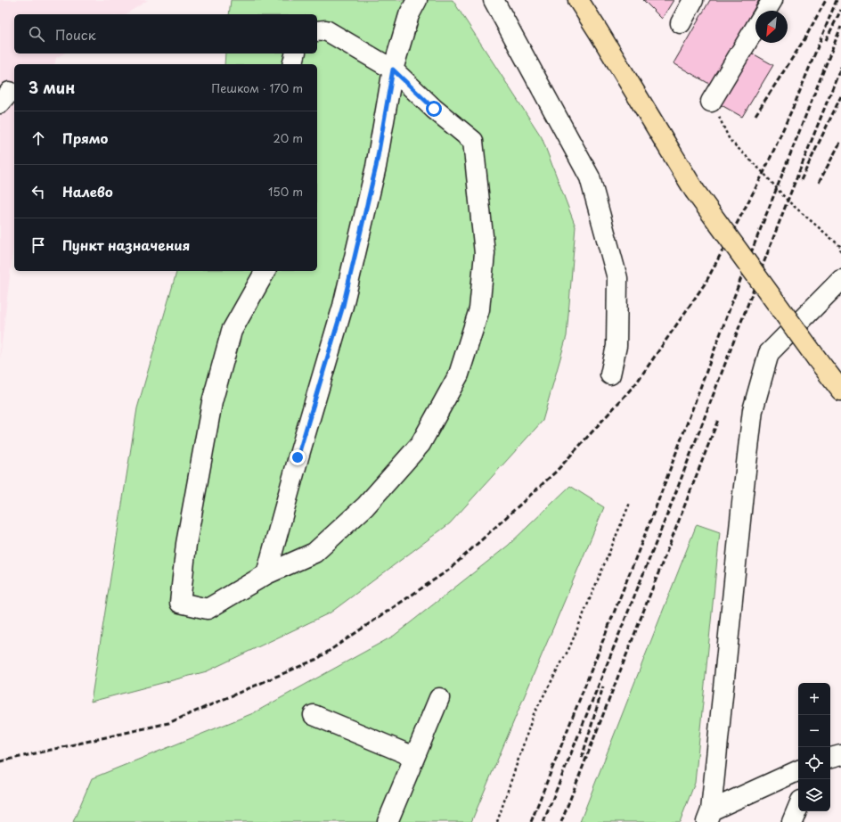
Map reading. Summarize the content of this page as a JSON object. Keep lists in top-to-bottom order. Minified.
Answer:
{"north":"bottom left","page":{"search":"Поиск","heading":["3 мин","Пешком · 170 m"],"list":[["Прямо","20 m"],["Налево","150 m"],"Пункт назначения"],"map_buttons":["+","−"]}}
